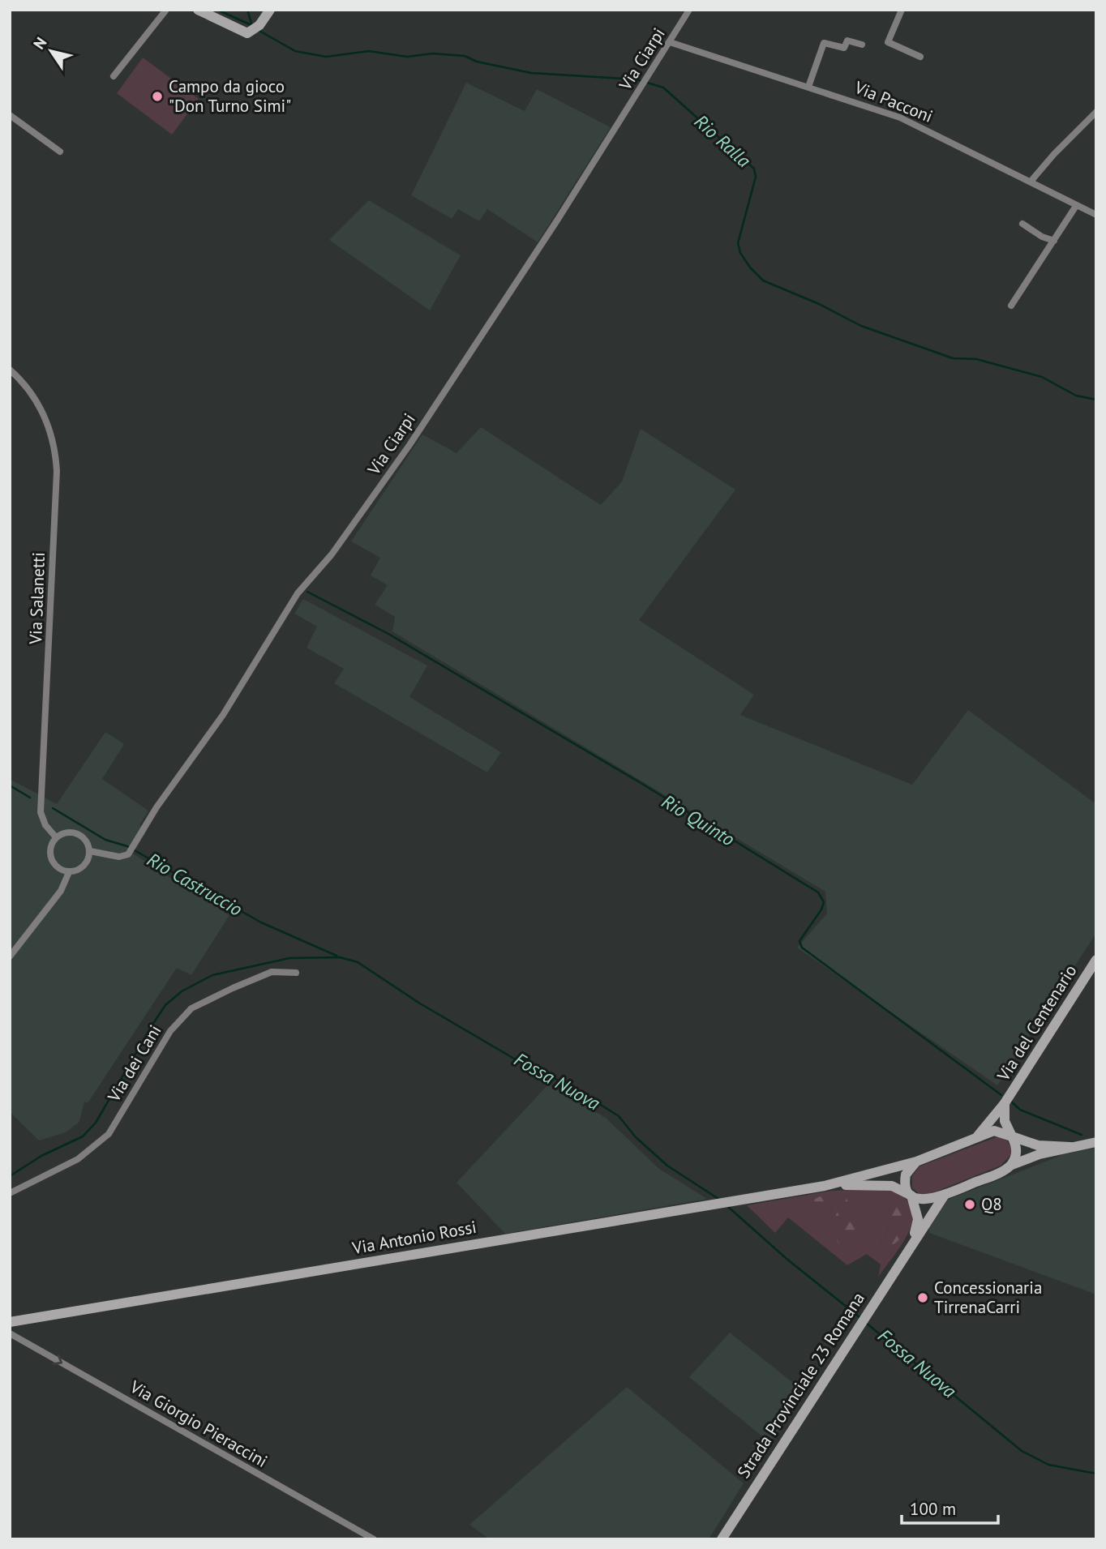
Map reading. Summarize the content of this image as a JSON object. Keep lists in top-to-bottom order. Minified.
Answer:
{"streets":{"main road":["Via del Centenario","Via Antonio Rossi","Strada Provinciale 23 Romana"],"street":["Via Ciarpi","Via Pacconi","Via Salanetti","Via dei Cani","Via Giorgio Pieraccini"]},"crossings":[["Via Ciarpi","Via Pacconi"],["Via Ciarpi","Via Salanetti"]],"one_way":["Via Giorgio Pieraccini"],"water":["Rio Ralla","Rio Quinto","Rio Castruccio","Fossa Nuova"],"places":["Campo da gioco \"Don Turno Simi\"","Q8","Concessionaria TirrenaCarri"],"scale_bar":"100 m","north":"top left"}
